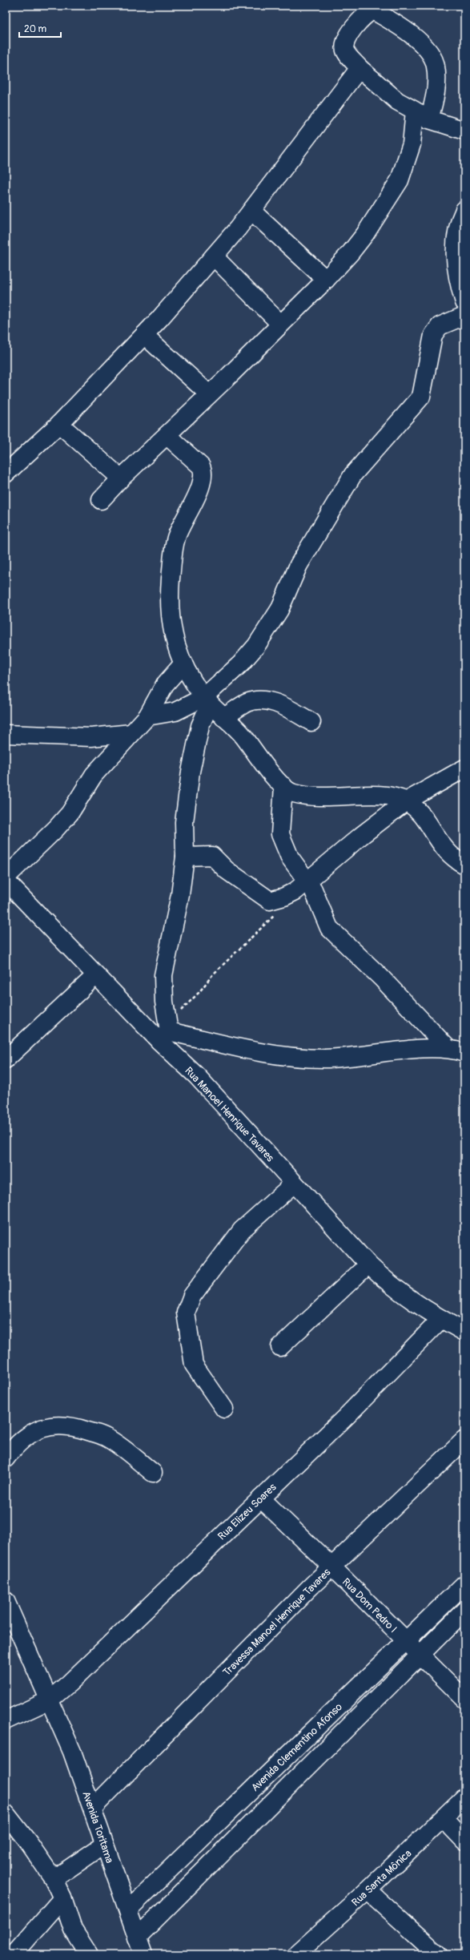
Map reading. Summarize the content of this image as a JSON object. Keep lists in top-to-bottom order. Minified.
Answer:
{"streets":{"street":["Rua Manoel Henrique Tavares","Rua Elizeu Soares","Rua Dom Pedro I","Travessa Manoel Henrique Tavares","Avenida Clementino Afonso","Avenida Toritama","Rua Santa Mônica"]},"crossings":[["Rua Manoel Henrique Tavares","Rua Elizeu Soares"],["Rua Elizeu Soares","Rua Dom Pedro I"],["Rua Elizeu Soares","Avenida Toritama"],["Rua Dom Pedro I","Travessa Manoel Henrique Tavares"],["Rua Dom Pedro I","Avenida Clementino Afonso"],["Travessa Manoel Henrique Tavares","Avenida Toritama"],["Avenida Clementino Afonso","Avenida Toritama"]],"scale_bar":"20 m"}
